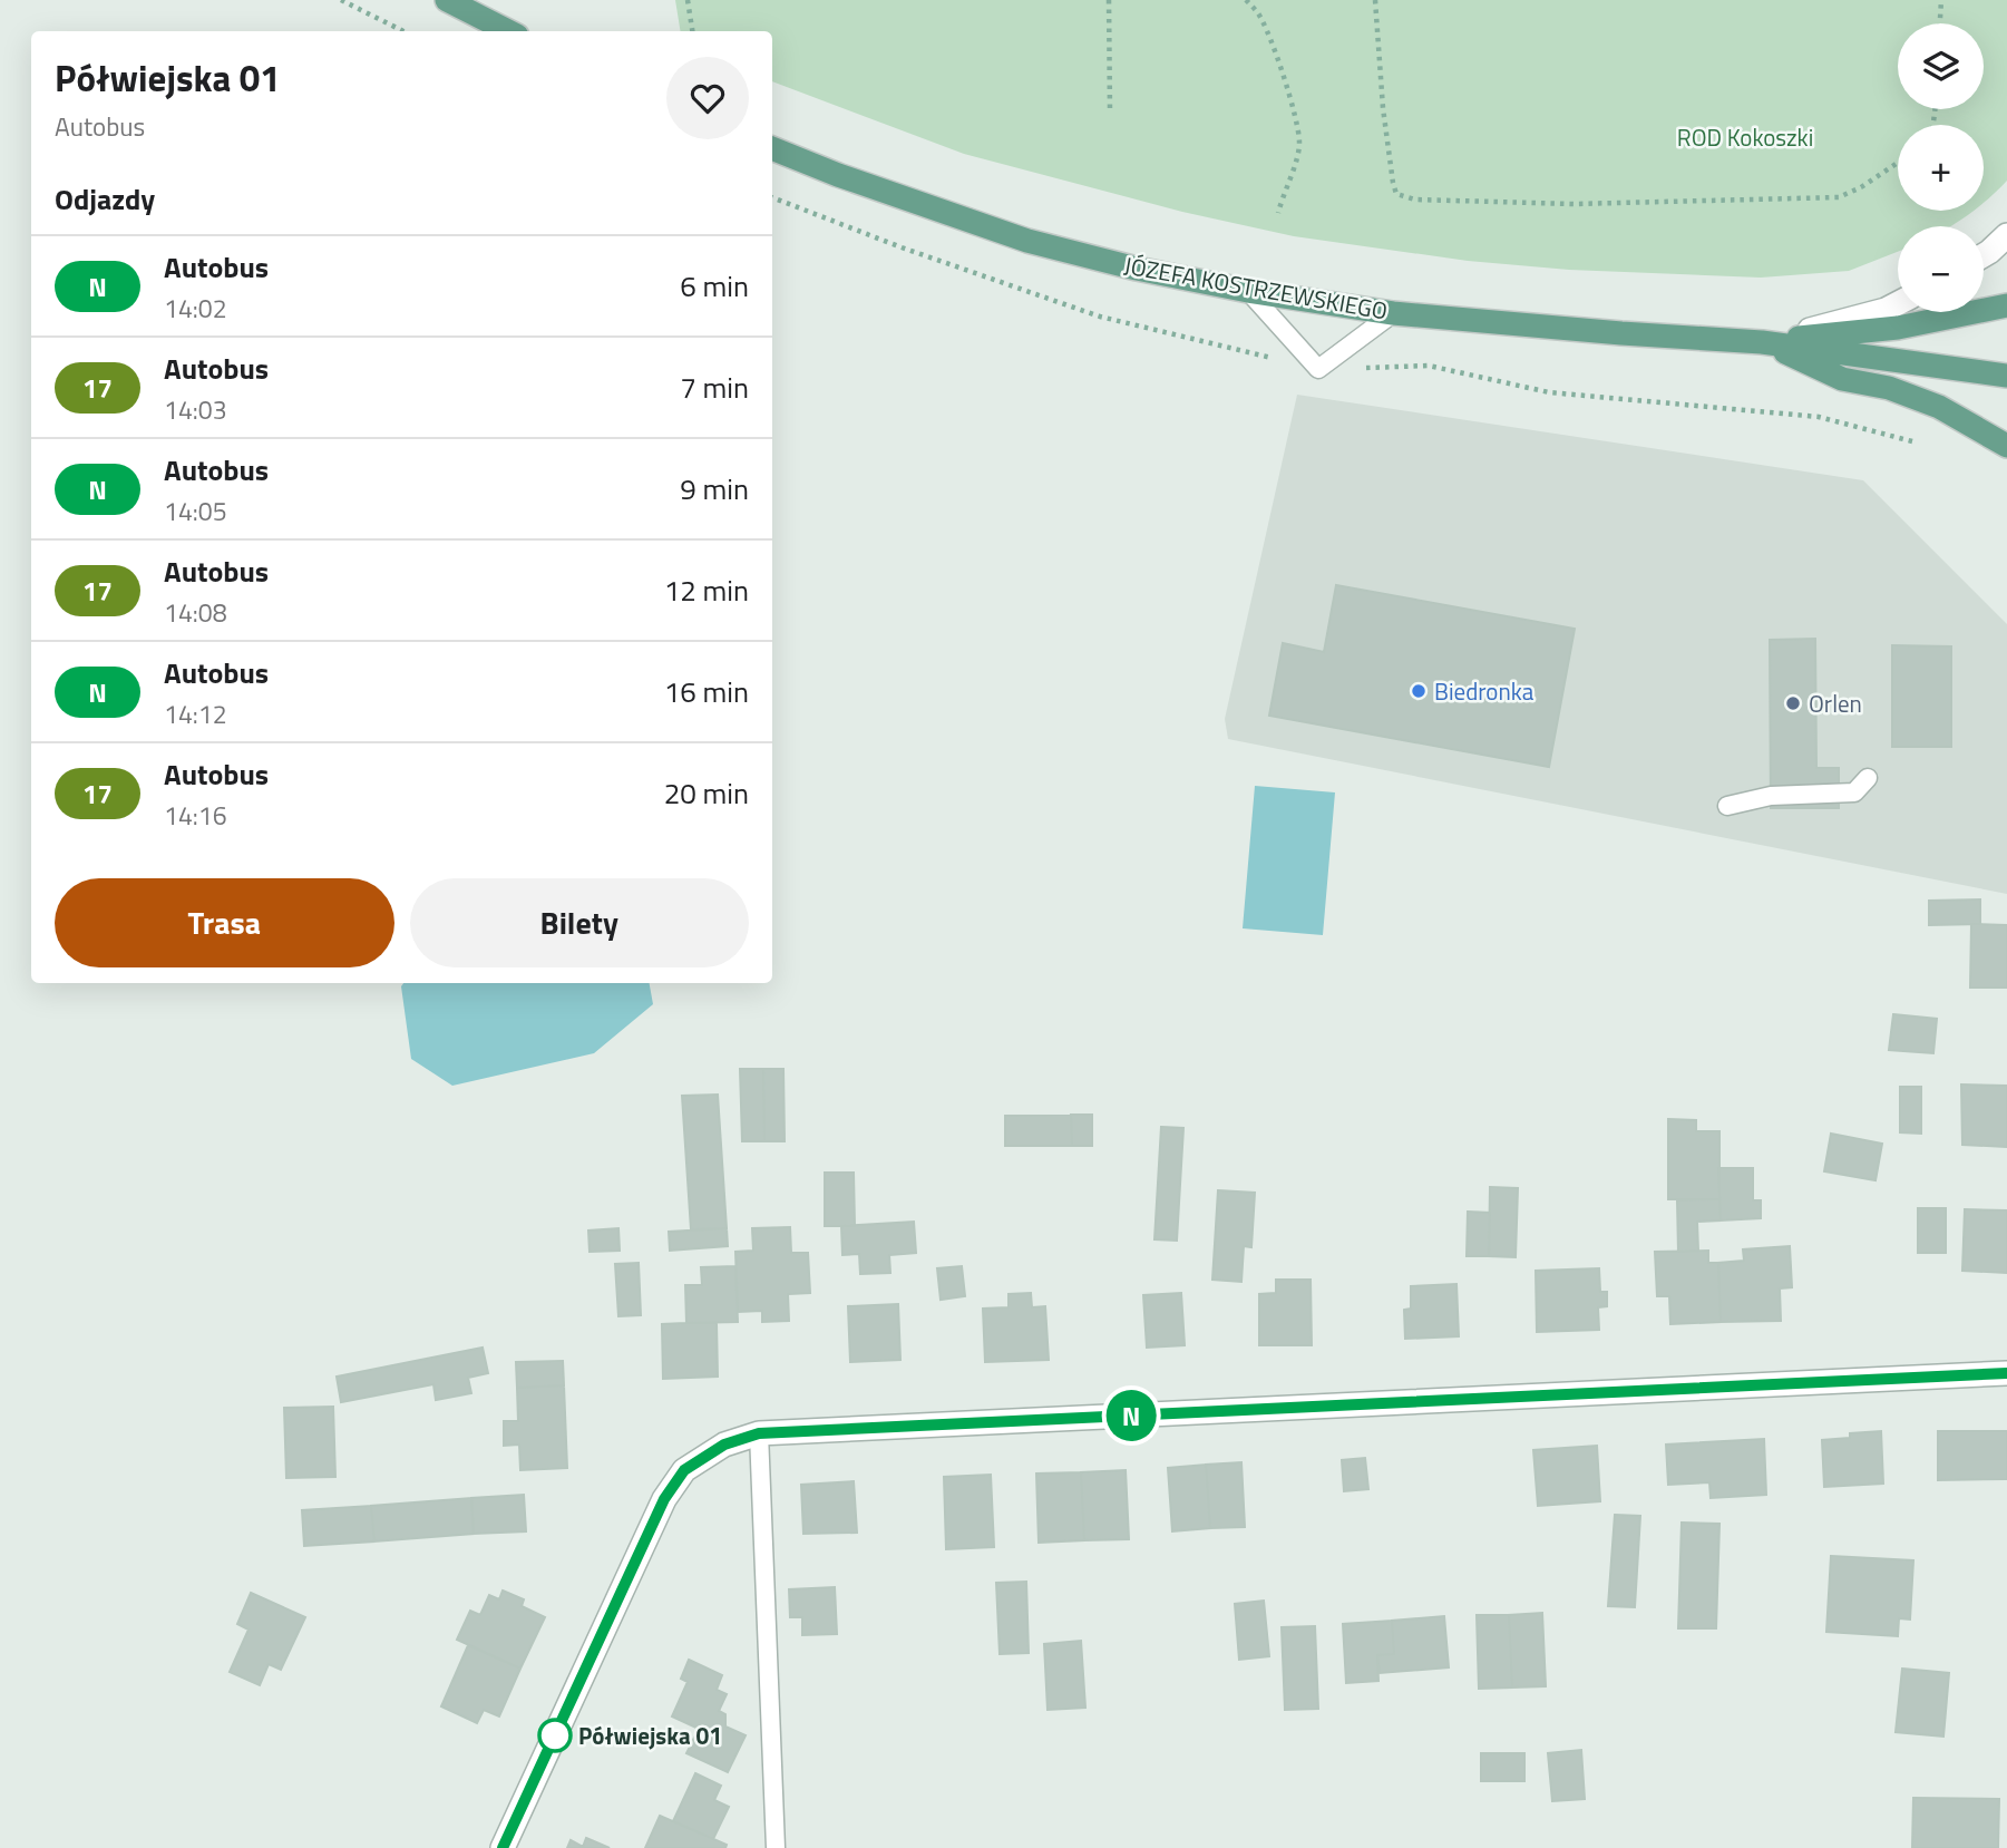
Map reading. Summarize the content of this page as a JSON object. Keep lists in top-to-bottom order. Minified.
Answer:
{"streets":{"main road":["JÓZEFA KOSTRZEWSKIEGO"]},"parks":["ROD Kokoszki"],"places":["Biedronka","Orlen","Półwiejska 01"],"lines":["bus line N"],"page":{"on_map":"N","map_buttons":["+","−"],"heading":[["Półwiejska 01","Autobus"],"Odjazdy"],"list":[{"mark":"N","name":"Autobus","note":"14:02","value":"6 min"},{"mark":"17","name":"Autobus","note":"14:03","value":"7 min"},{"mark":"N","name":"Autobus","note":"14:05","value":"9 min"},{"mark":"17","name":"Autobus","note":"14:08","value":"12 min"},{"mark":"N","name":"Autobus","note":"14:12","value":"16 min"},{"mark":"17","name":"Autobus","note":"14:16","value":"20 min"}],"buttons":["Trasa","Bilety"]}}
